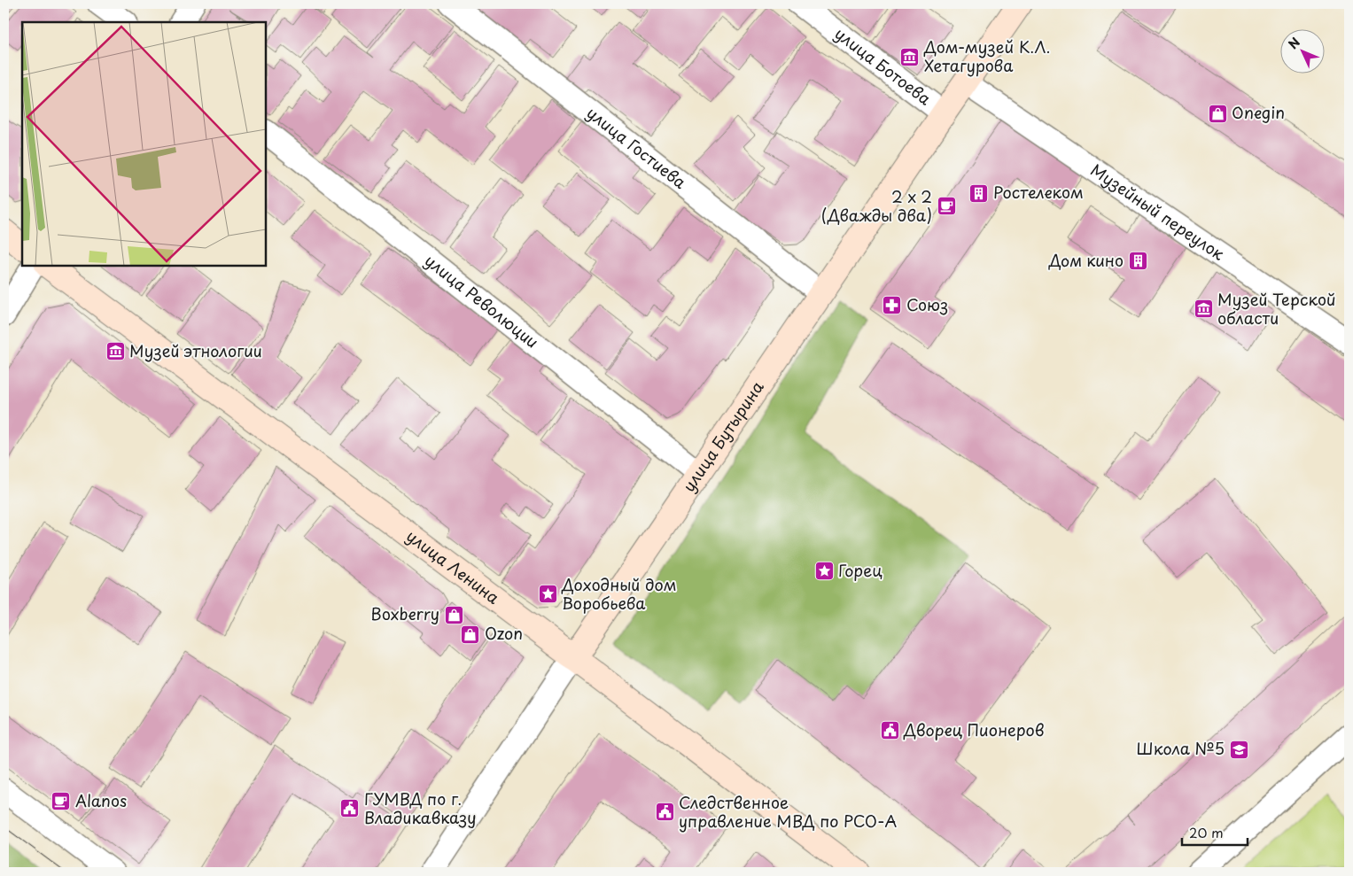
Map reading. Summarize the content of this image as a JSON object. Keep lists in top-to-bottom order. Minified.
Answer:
{"streets":{"main road":["улица Бутырина","улица Ленина"],"street":["улица Ботоева","улица Гостиева","Музейный переулок","улица Революции"]},"crossings":[["улица Ботоева","улица Бутырина"],["улица Гостиева","улица Бутырина"],["Музейный переулок","улица Бутырина"],["улица Революции","улица Бутырина"],["улица Бутырина","улица Ленина"]],"places":{"museum":["Дом-музей К.Л. Хетагурова","Музей Терской области","Музей этнологии"],"shop":["Onegin","Boxberry","Ozon"],"building":["Ростелеком","Дом кино"],"cafe":["2 х 2 (Дважды два)","Alanos"],"pharmacy":["Союз"],"place":["Горец","Доходный дом Воробьева"],"public building":["Дворец Пионеров","ГУМВД по г. Владикавказу","Следственное управление МВД по РСО-А"],"school or university":["Школа №5"]},"scale_bar":"20 m","north":"top left"}
